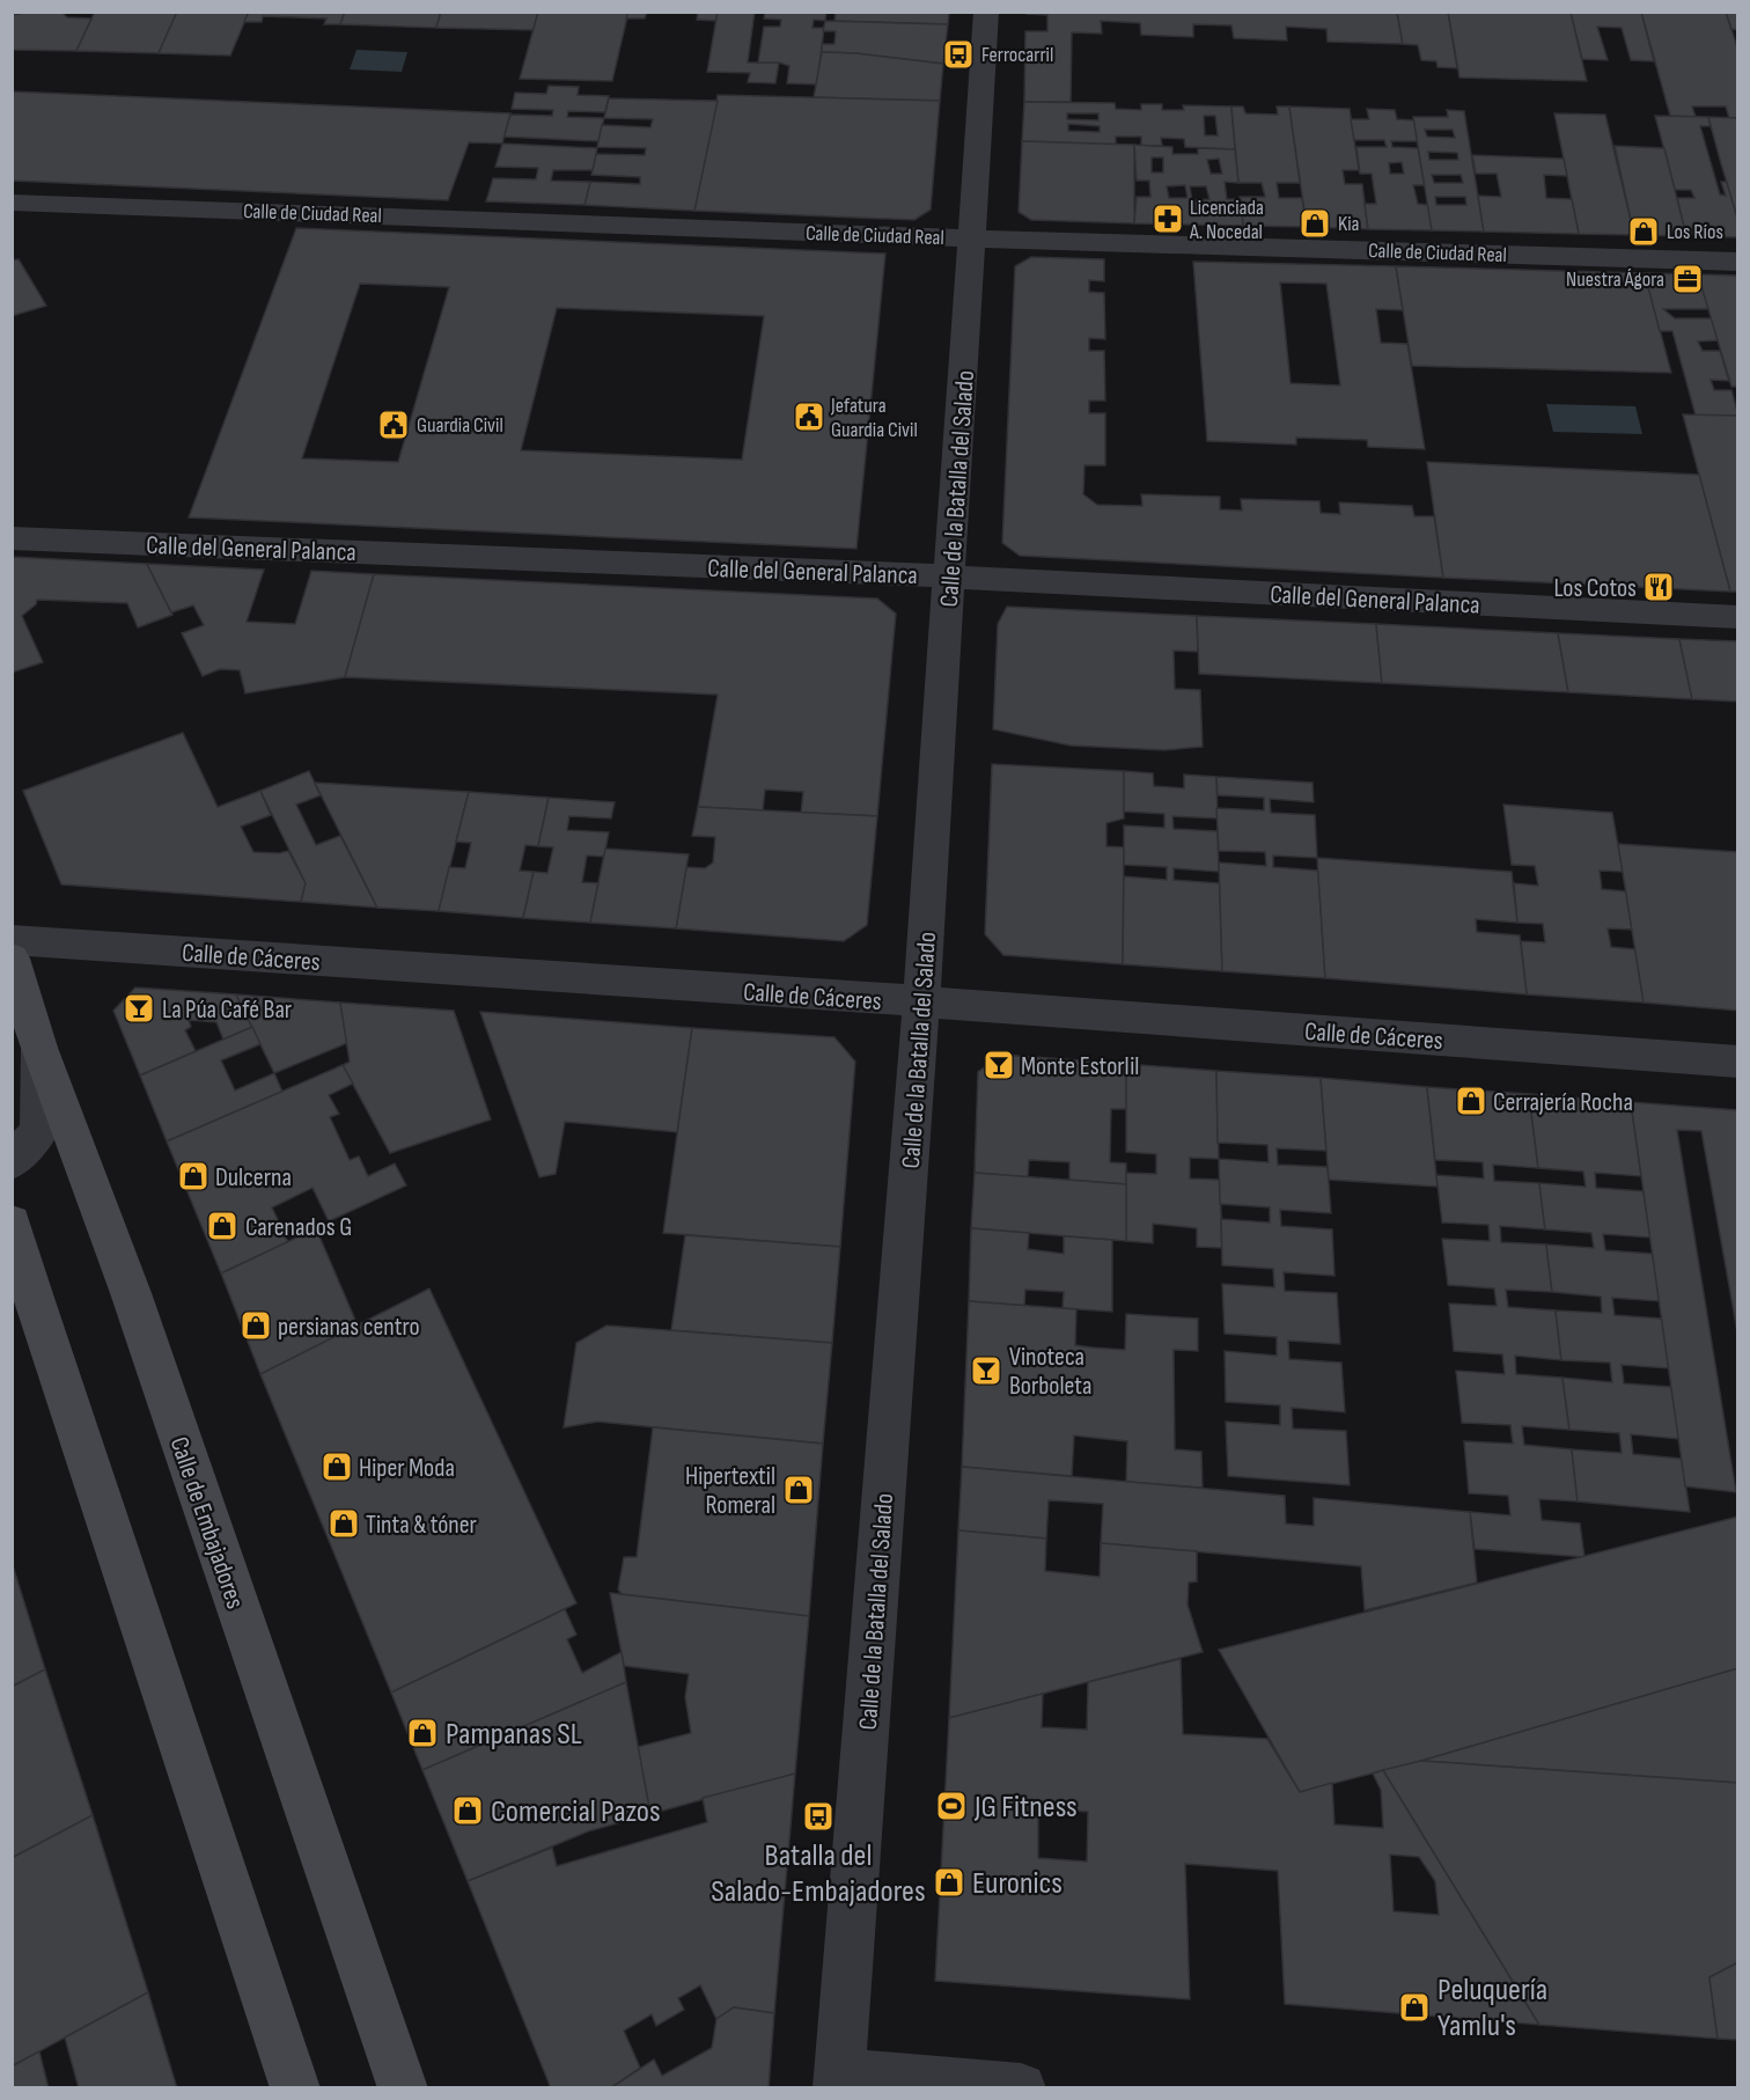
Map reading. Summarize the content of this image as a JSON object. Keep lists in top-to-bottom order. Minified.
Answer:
{"streets":{"main road":["Calle de Embajadores"],"street":["Calle de Ciudad Real","Calle de la Batalla del Salado","Calle del General Palanca","Calle de Cáceres"]},"crossings":[["Calle de Ciudad Real","Calle de la Batalla del Salado"],["Calle de la Batalla del Salado","Calle del General Palanca"],["Calle de la Batalla del Salado","Calle de Cáceres"]],"places":{"bus stop":["Ferrocarril","Batalla del Salado-Embajadores"],"pharmacy":["Licenciada A. Nocedal"],"shop":["Kia","Los Ríos","Cerrajería Rocha","Dulcerna","Carenados G","persianas centro","Hiper Moda","Hipertextil Romeral","Tinta & tóner","Pampanas SL","Comercial Pazos","Euronics","Peluquería Yamlu's"],"office":["Nuestra Ágora"],"public building":["Jefatura Guardia Civil","Guardia Civil"],"restaurant":["Los Cotos"],"bar":["La Púa Café Bar","Monte Estorlil","Vinoteca Borboleta"],"sports":["JG Fitness"]}}
